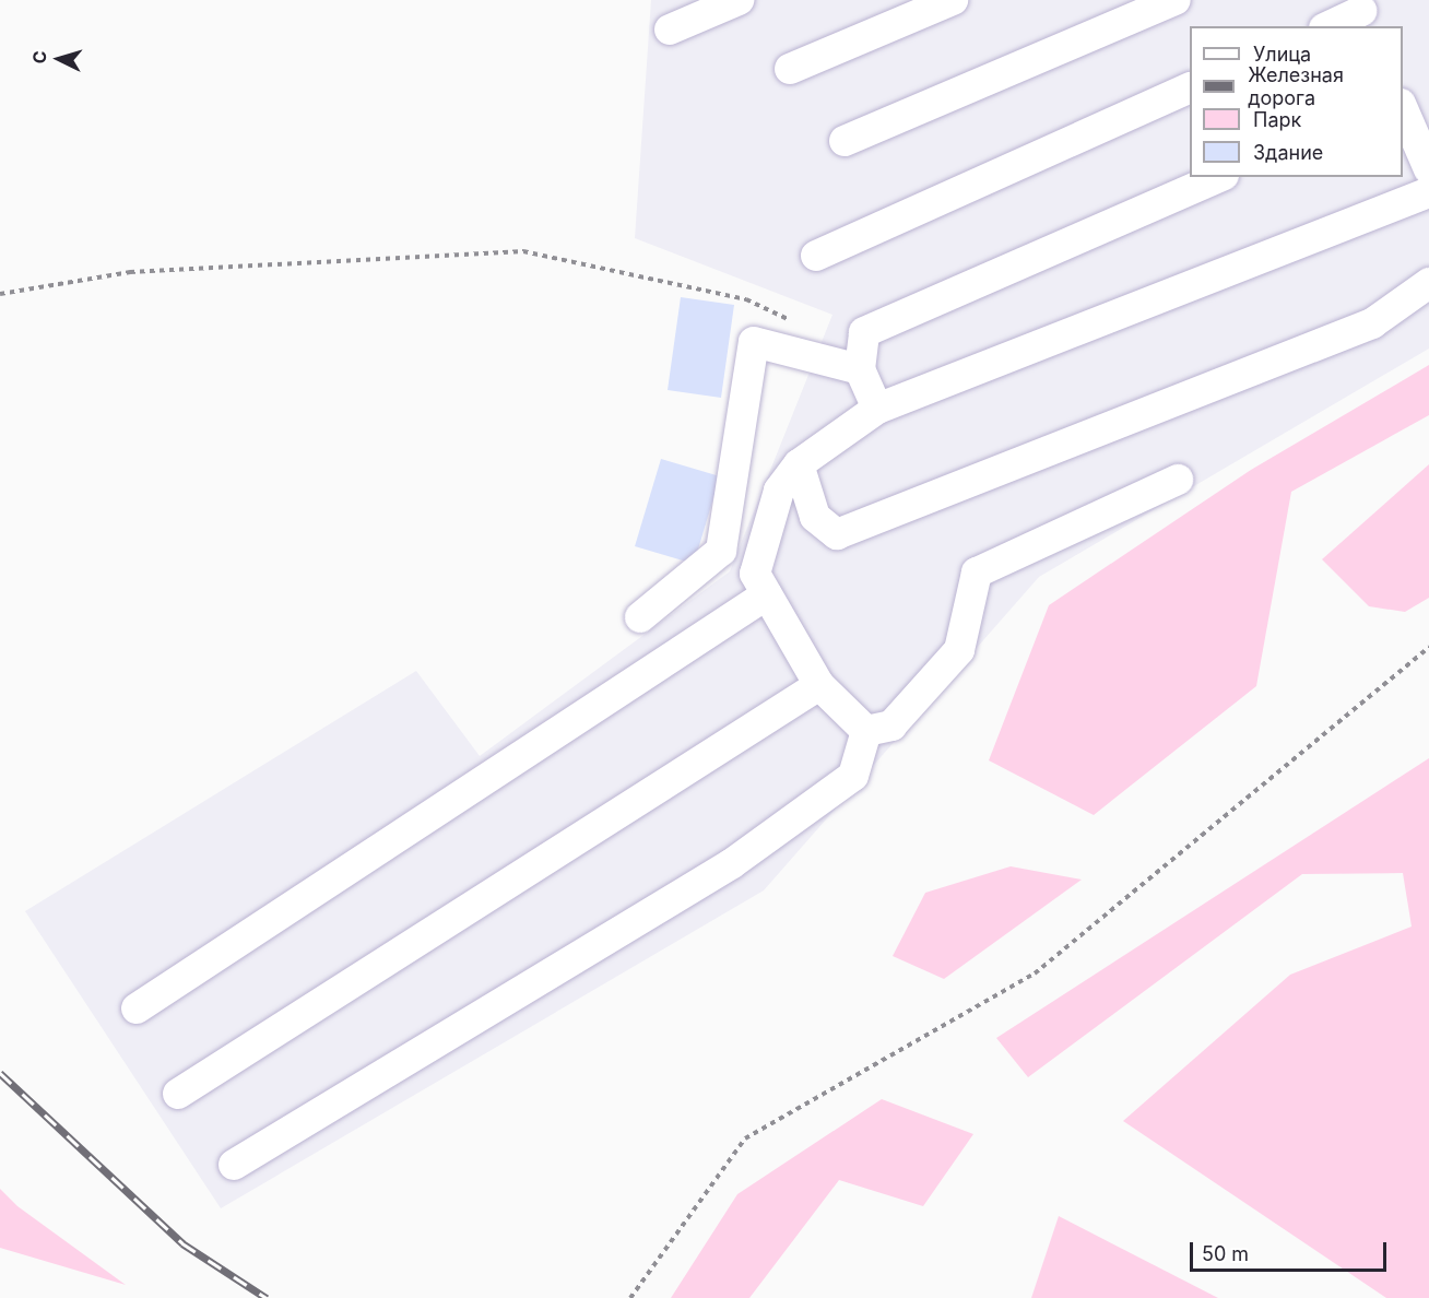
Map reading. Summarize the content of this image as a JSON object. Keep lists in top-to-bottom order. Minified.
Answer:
{"legend":["Улица","Железная дорога","Парк","Здание"],"scale_bar":"50 m","north":"left"}
